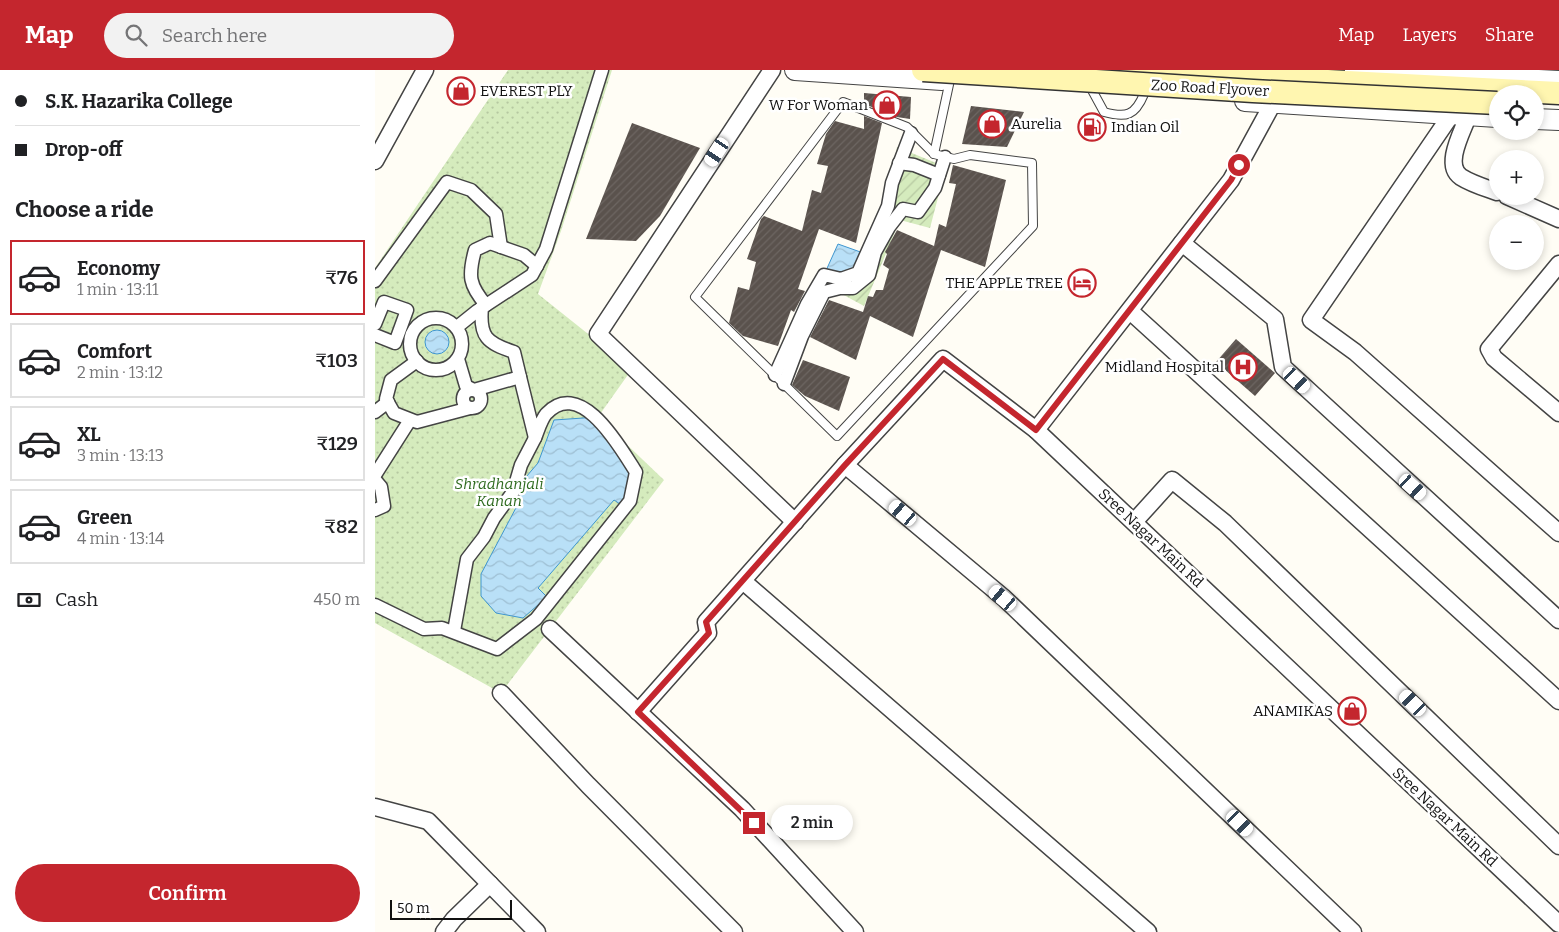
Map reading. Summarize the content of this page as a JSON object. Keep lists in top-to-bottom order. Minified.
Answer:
{"streets":{"main road":["Zoo Road Flyover"],"street":["Sree Nagar Main Rd"]},"parks":["Shradhanjali Kanan"],"places":{"shop":["EVEREST PLY","W For Woman","Aurelia","ANAMIKAS"],"fuel station":["Indian Oil"],"hotel":["THE APPLE TREE"],"hospital":["Midland Hospital"]},"scale_bar":"50 m","page":{"header":"Map","search":"Search here","nav":["Map","Layers","Share"],"banner":["S.K. Hazarika College","Drop-off"],"map_buttons":["+","−"],"heading":"Choose a ride","list":[{"name":"Economy","note":"1 min · 13:11","value":"₹76"},{"name":"Comfort","note":"2 min · 13:12","value":"₹103"},{"name":"XL","note":"3 min · 13:13","value":"₹129"},{"name":"Green","note":"4 min · 13:14","value":"₹82"}],"pay":["Cash","450 m"],"bubble":"2 min","buttons":"Confirm","scale":"50 m"}}
